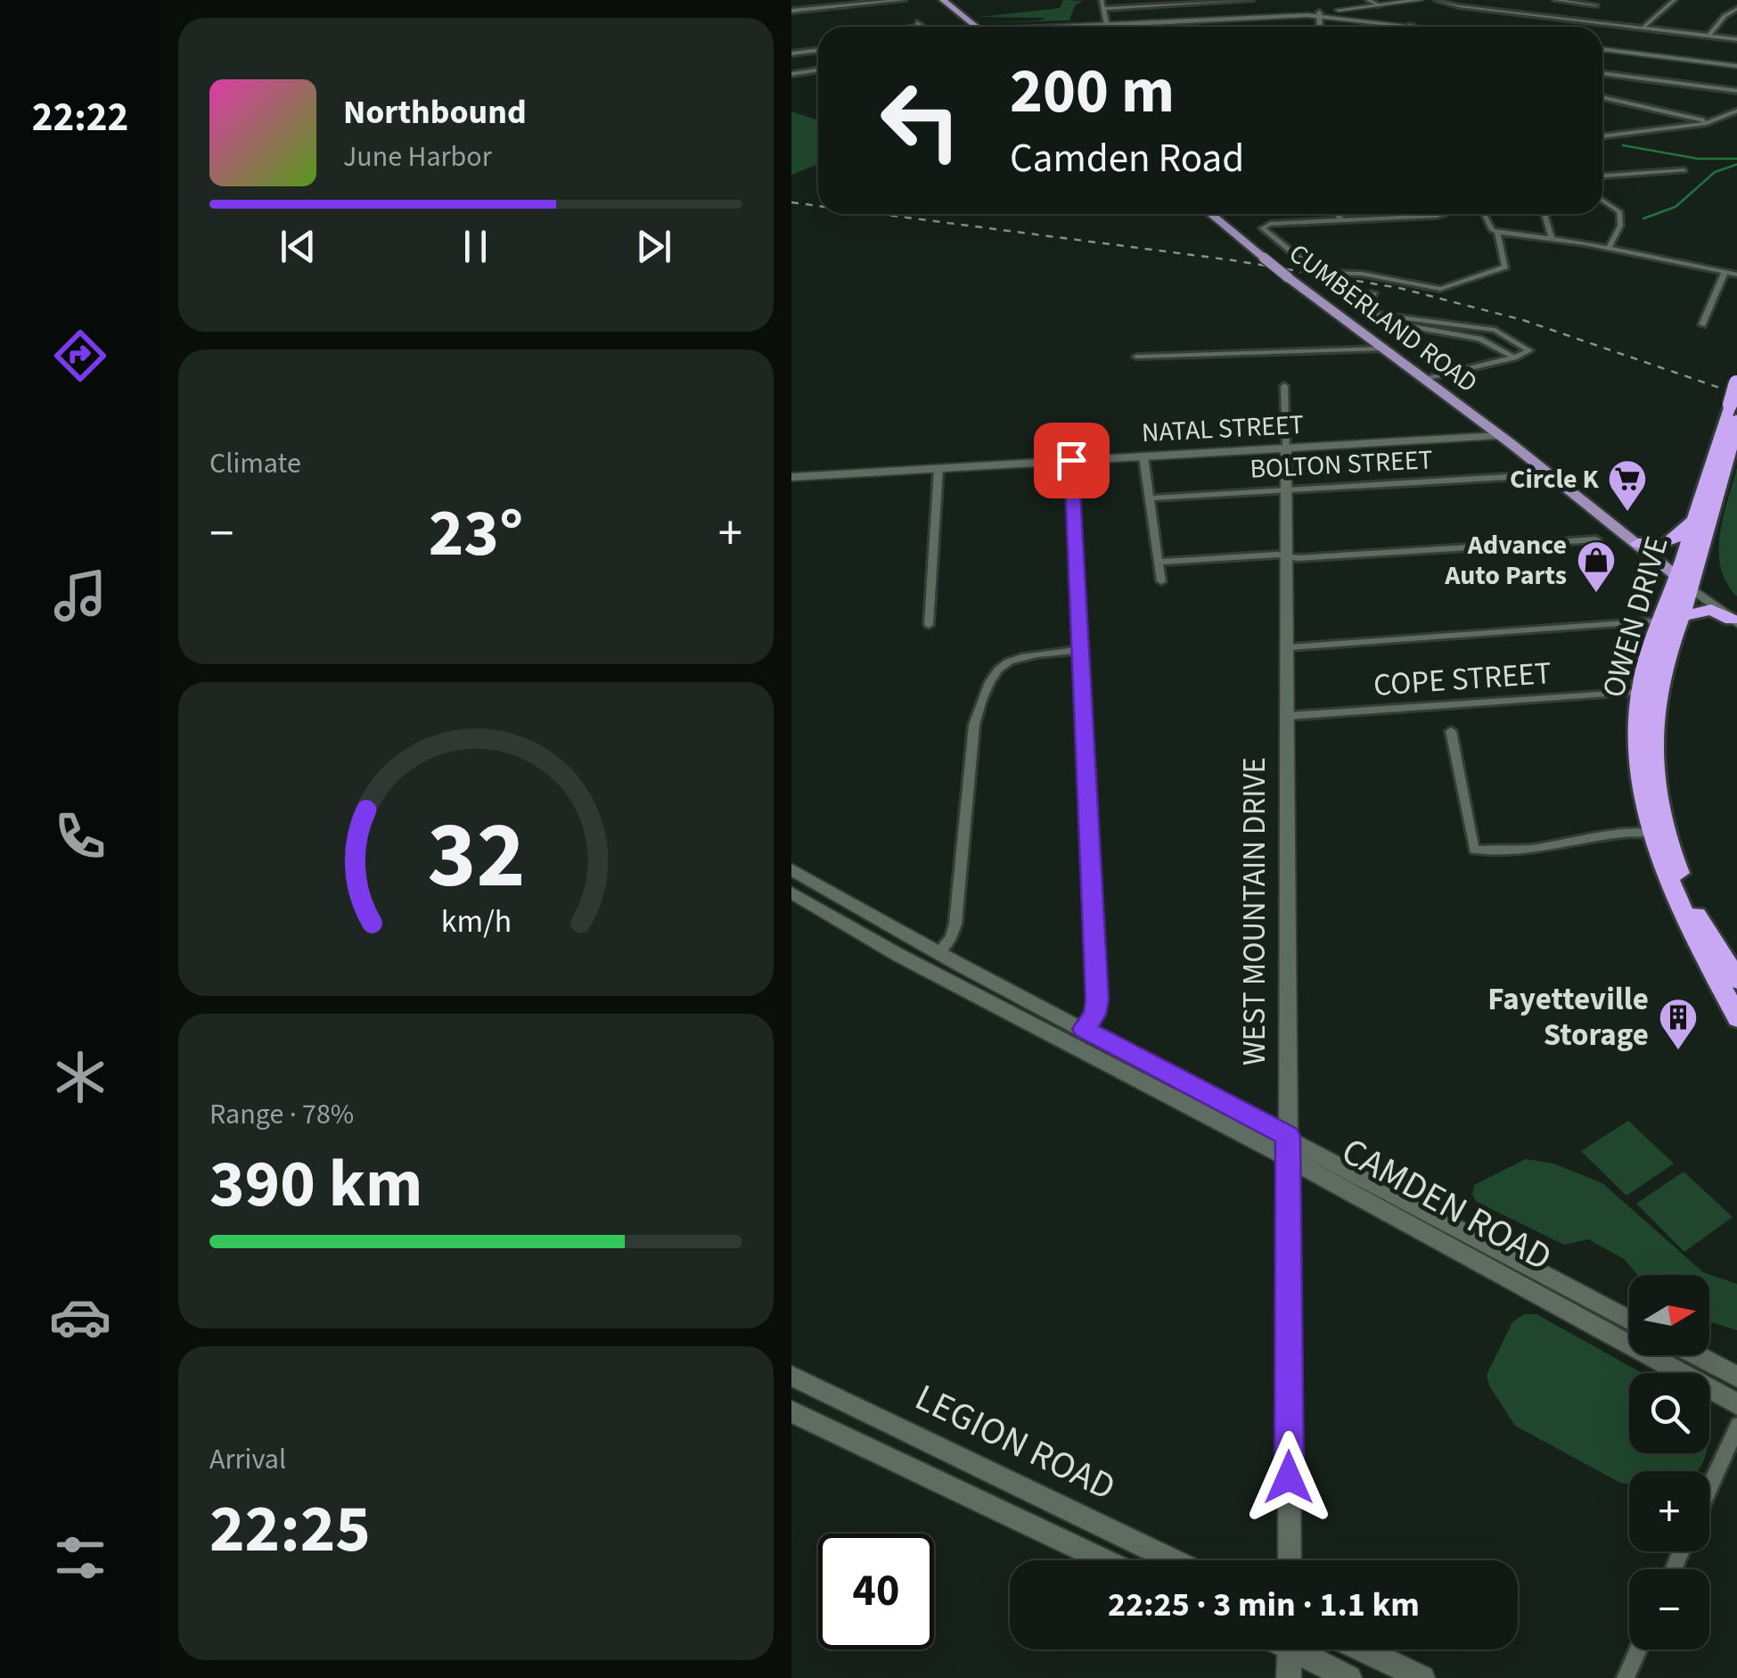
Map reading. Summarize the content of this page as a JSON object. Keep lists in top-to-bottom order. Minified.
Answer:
{"streets":{"highway":["OWEN DRIVE"],"main road":["CUMBERLAND ROAD"],"street":["NATAL STREET","BOLTON STREET","COPE STREET","WEST MOUNTAIN DRIVE","CAMDEN ROAD","LEGION ROAD"]},"crossings":[["CUMBERLAND ROAD","NATAL STREET"],["CUMBERLAND ROAD","BOLTON STREET"],["CUMBERLAND ROAD","OWEN DRIVE"],["NATAL STREET","WEST MOUNTAIN DRIVE"],["BOLTON STREET","WEST MOUNTAIN DRIVE"],["OWEN DRIVE","COPE STREET"],["COPE STREET","WEST MOUNTAIN DRIVE"],["WEST MOUNTAIN DRIVE","CAMDEN ROAD"]],"places":{"supermarket":["Circle K"],"shop":["Advance Auto Parts"],"building":["Fayetteville Storage"]},"north":"right","page":{"tabs":"22:22","turn":["200 m","Camden Road"],"song":["Northbound","June Harbor"],"tile":["Climate",["Range · 78%","390 km"],["Arrival","22:25"]],"heat":["−","23°","+"],"map_buttons":["+","−"],"limit":"40","trip":"22:25 · 3 min · 1.1 km","gauge":["32","km/h"]}}
